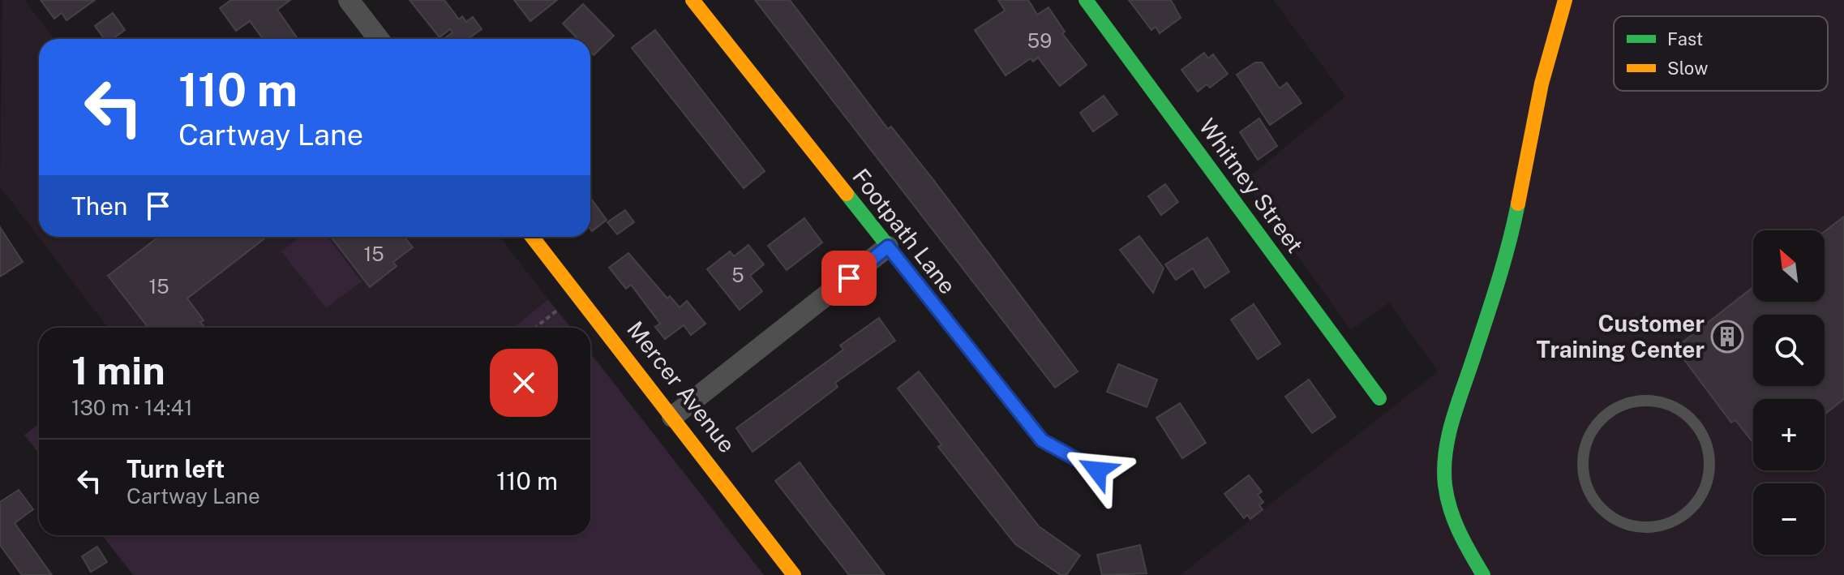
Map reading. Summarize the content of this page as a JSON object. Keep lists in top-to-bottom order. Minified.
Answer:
{"streets":{"street":["Whitney Street","Footpath Lane","Mercer Avenue"]},"places":{"building":["Customer Training Center"]},"house_numbers":["59","15","5","15"],"legend":["Fast","Slow"],"north":"top left","page":{"turn":["110 m","Cartway Lane"],"then":"Then","map_buttons":["+","−"],"heading":["1 min","130 m · 14:41"],"list":[{"name":"Turn left","note":"Cartway Lane","value":"110 m"}]}}
